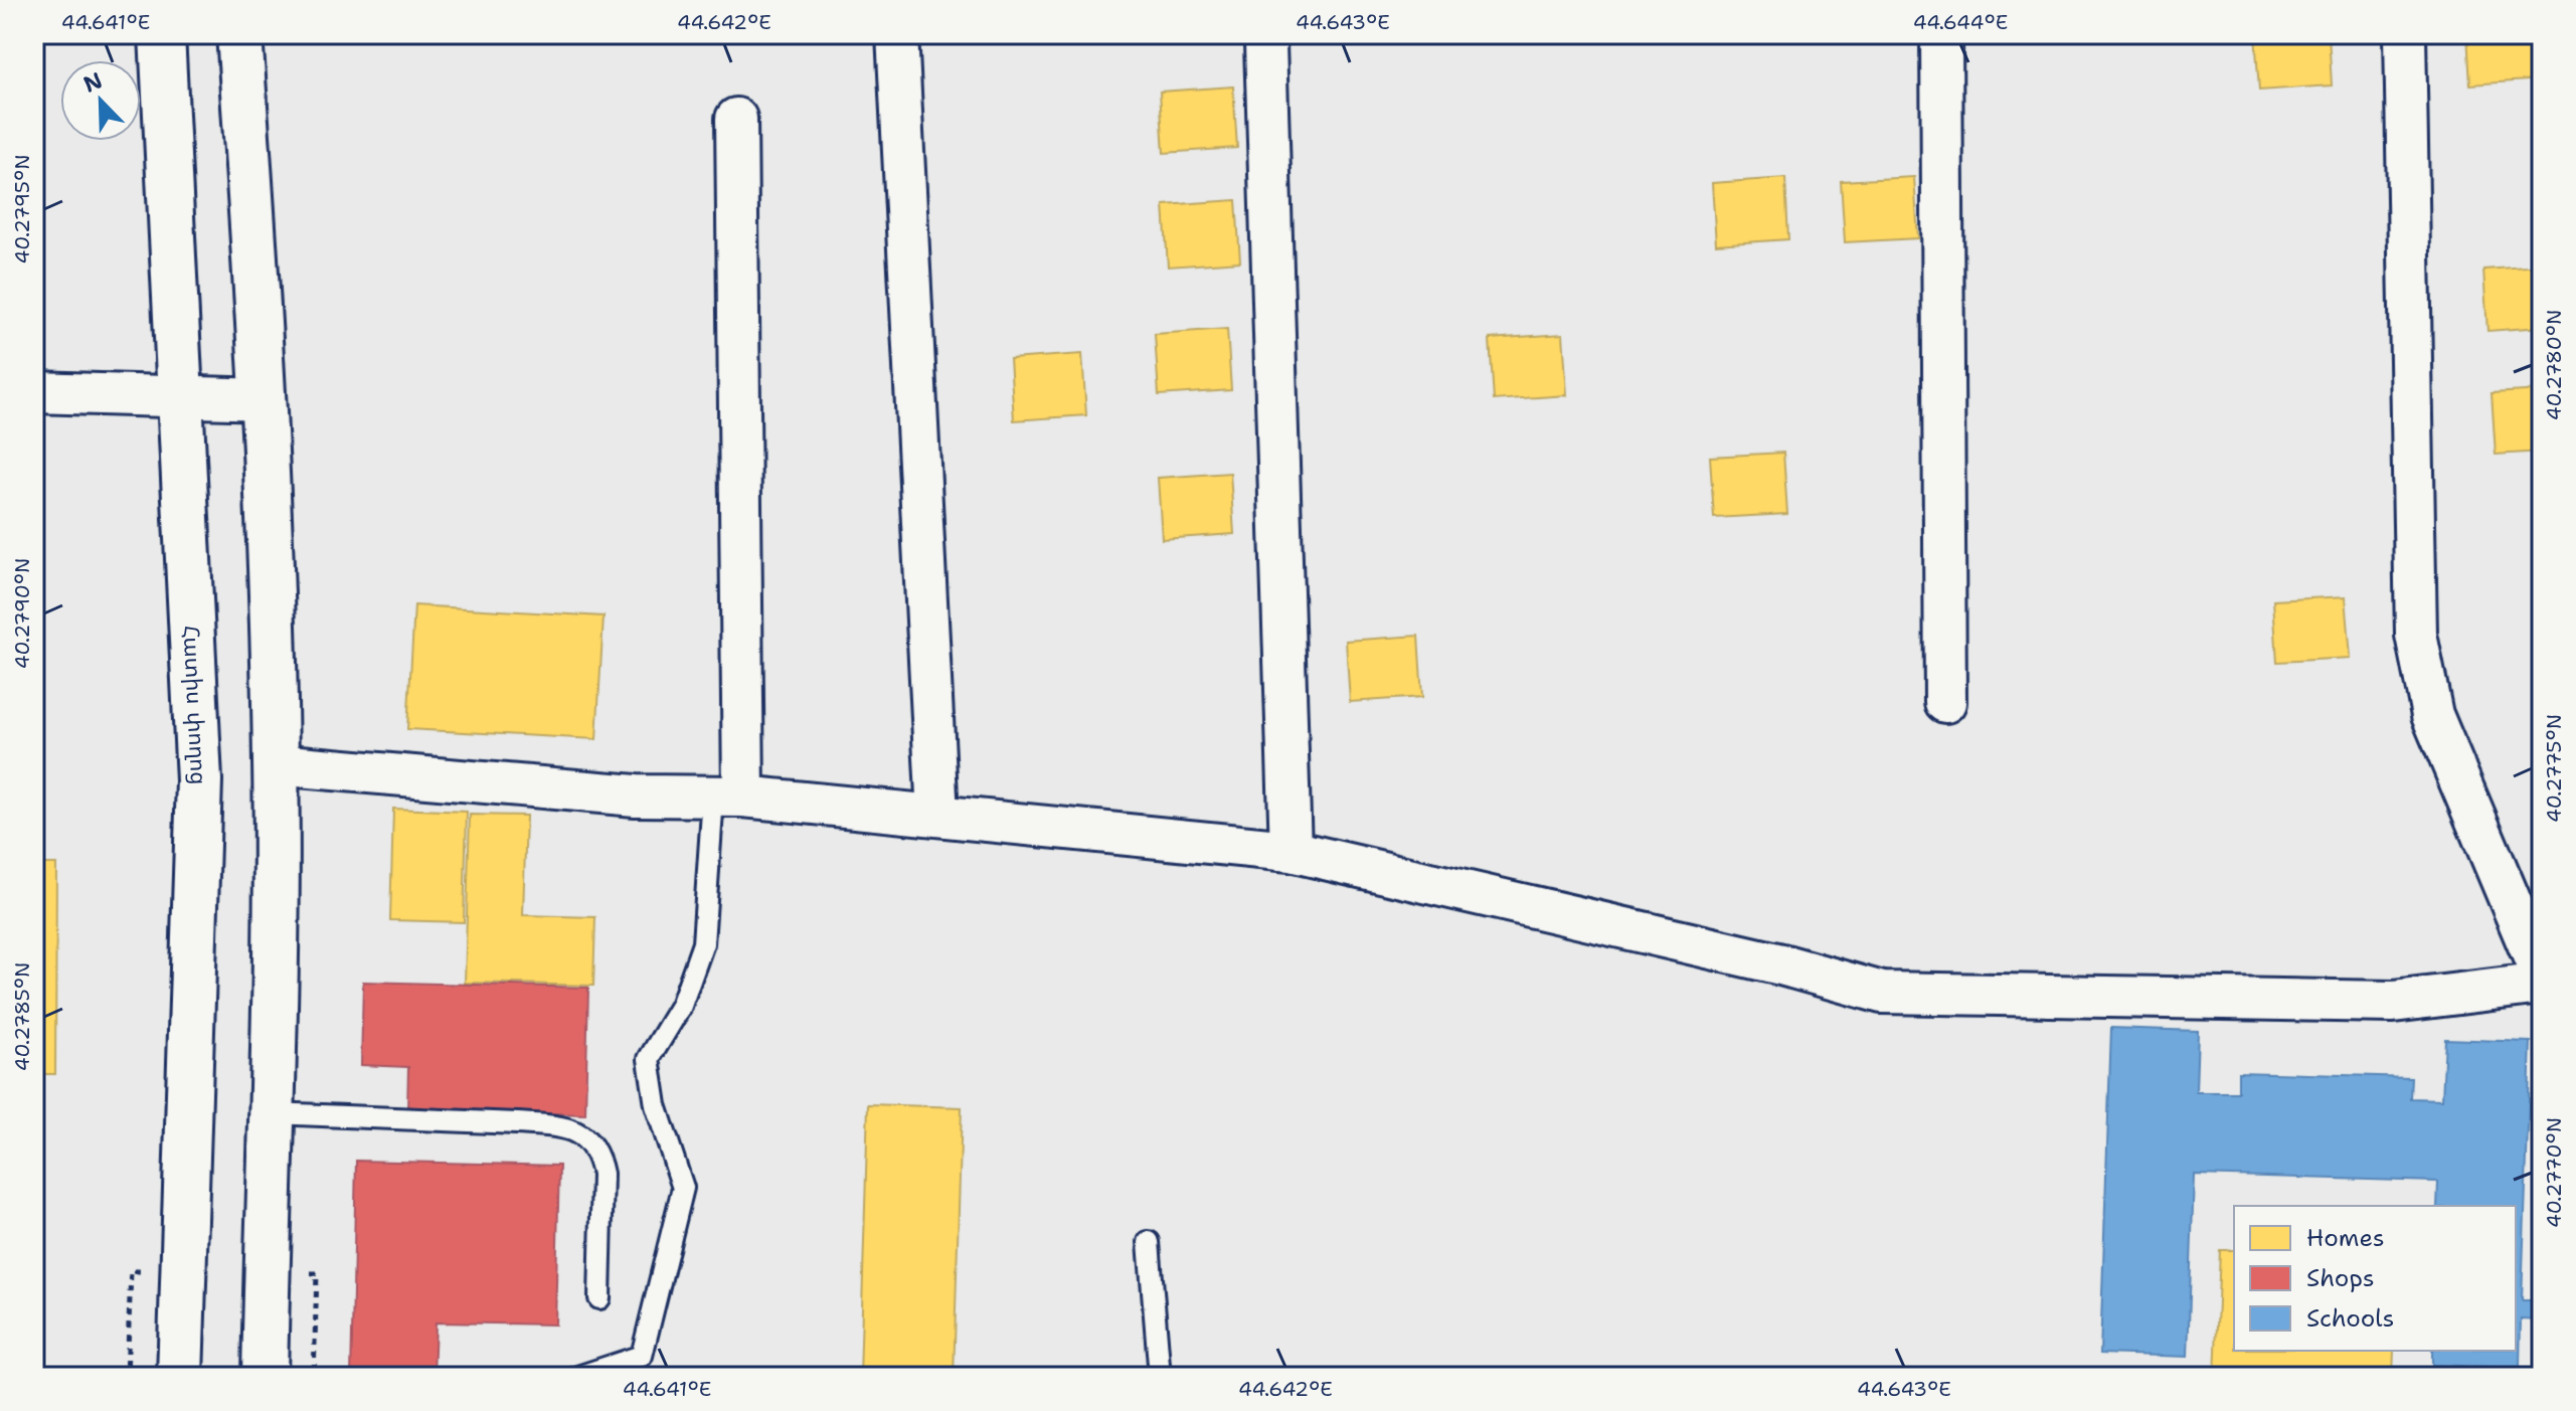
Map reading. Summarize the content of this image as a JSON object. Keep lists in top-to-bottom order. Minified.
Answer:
{"streets":{"main road":["Հատիս փողոց"]},"legend":["Homes","Shops","Schools"],"north":"top left","coordinates":["44.641°E","44.642°E","44.643°E","44.644°E","40.2795°N","40.2780°N","40.2790°N","40.2775°N","40.2785°N","40.2770°N"]}
